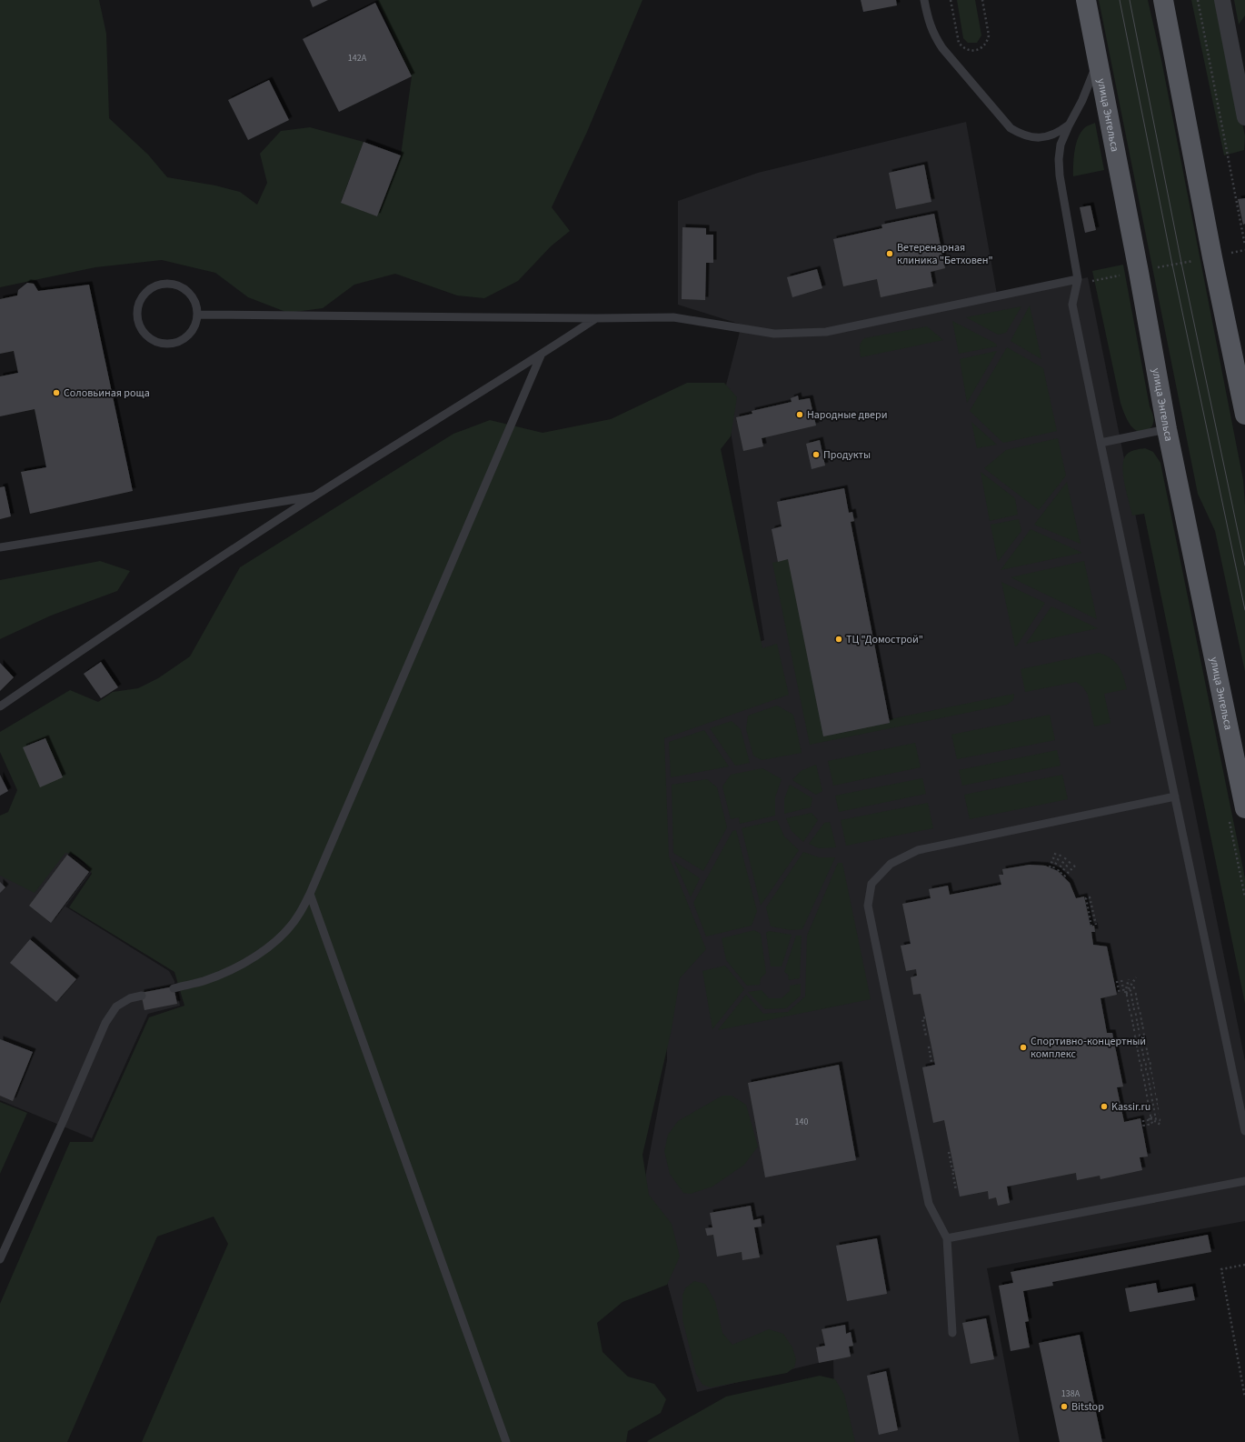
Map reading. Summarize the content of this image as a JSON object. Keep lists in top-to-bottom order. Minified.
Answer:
{"streets":{"main road":["улица Энгельса"]},"places":["Ветеренарная клиника \"Бетховен\"","Соловьиная роща","Народные двери","Продукты","ТЦ \"Домострой\"","Спортивно-концертный комплекс","Kassir.ru","Bitstop"],"house_numbers":["142А","140","138А"]}
